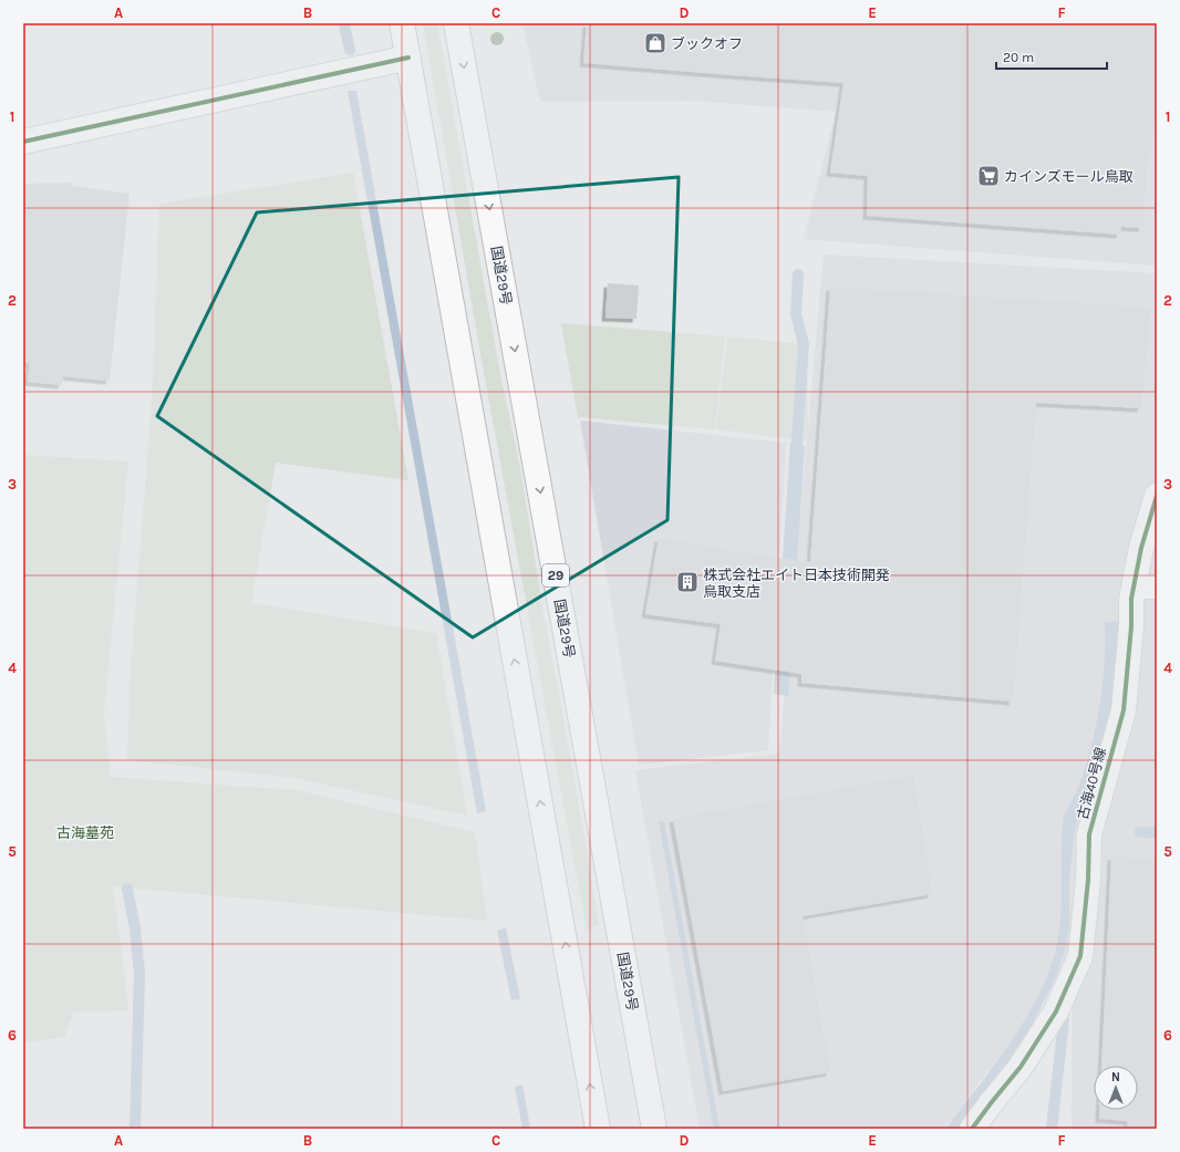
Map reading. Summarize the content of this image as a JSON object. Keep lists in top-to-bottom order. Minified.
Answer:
{"streets":{"highway":["国道29号","29"],"street":["古海40号線"]},"parks":["古海墓苑"],"places":{"shop":["ブックオフ"],"supermarket":["カインズモール鳥取"],"building":["株式会社エイト日本技術開発 鳥取支店"]},"scale_bar":"20 m","north":"top","grid":{"columns":["A","B","C","D","E","F"],"rows":["1","2","3","4","5","6"]}}
